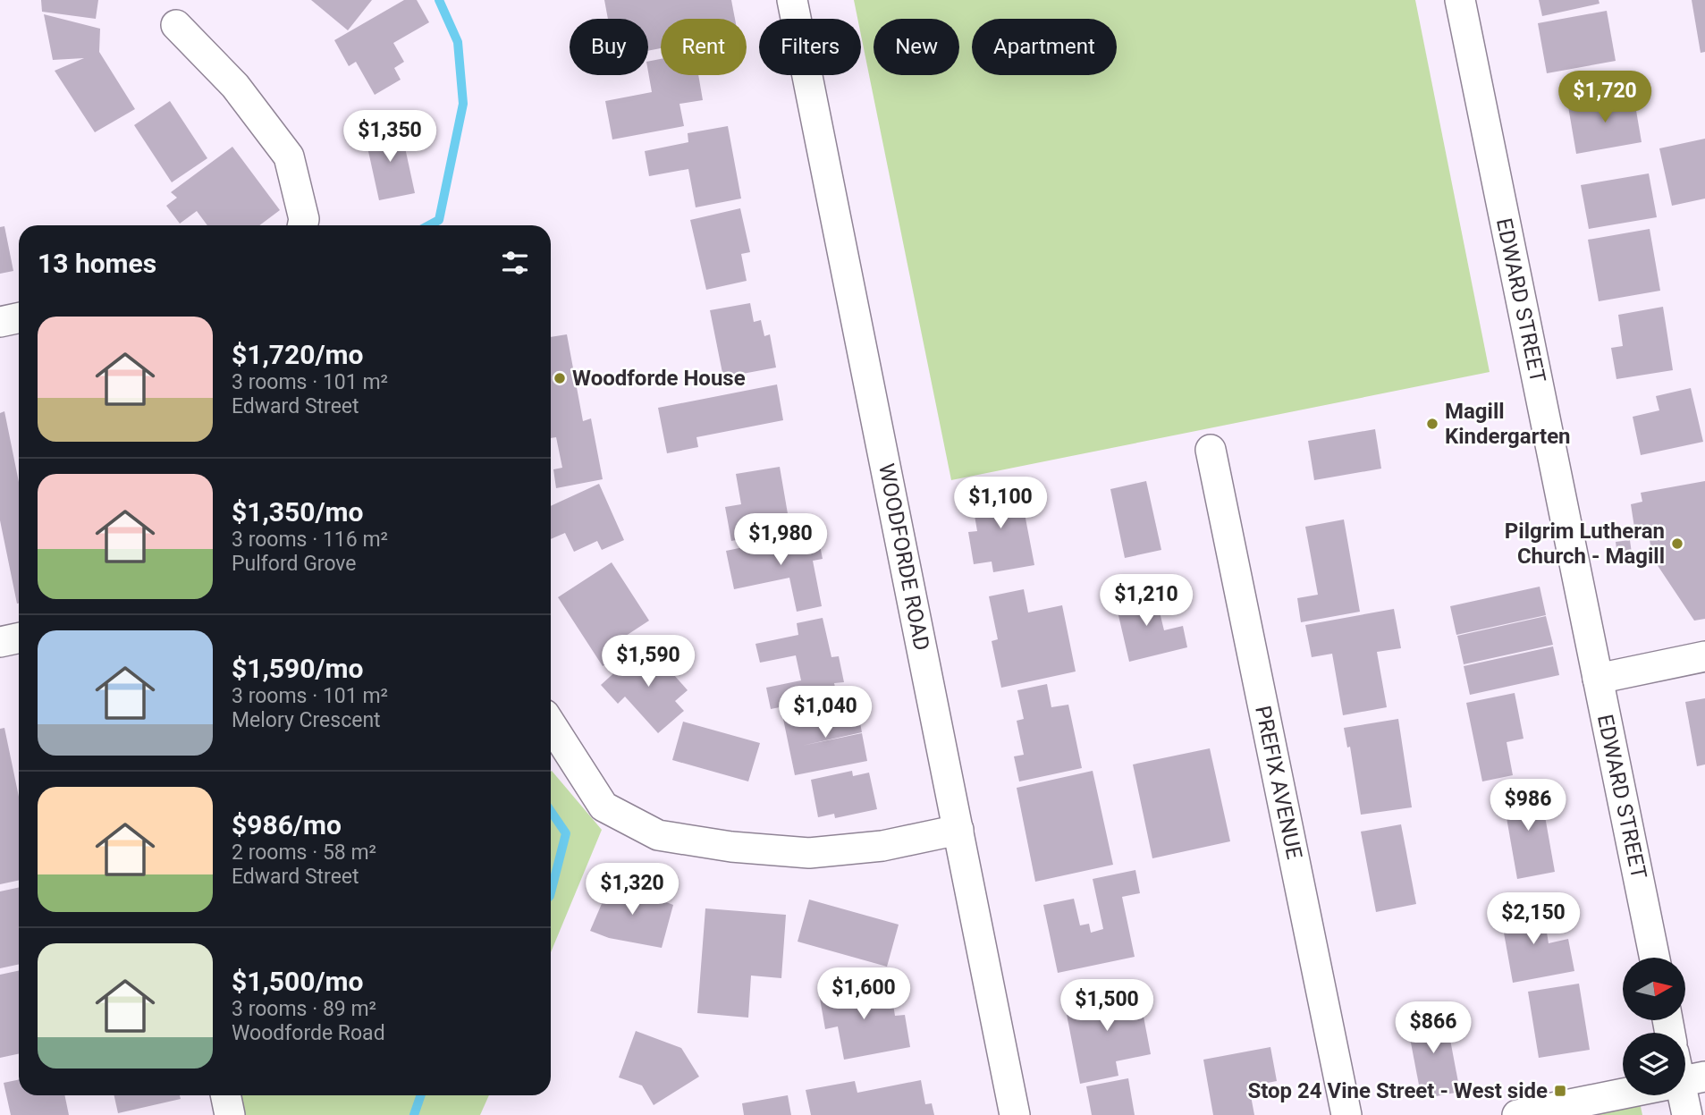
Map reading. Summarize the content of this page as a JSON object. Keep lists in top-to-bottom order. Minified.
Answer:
{"streets":{"street":["EDWARD STREET","WOODFORDE ROAD","PREFIX AVENUE"]},"places":{"other":["Woodforde House","Magill Kindergarten","Pilgrim Lutheran Church - Magill"],"transit":["Stop 24 Vine Street - West side"]},"north":"right","page":{"chip":["Buy","Rent","Filters","New","Apartment"],"price":["$1,720","$1,350","$1,100","$1,980","$1,210","$1,590","$1,040","$986","$1,320","$2,150","$1,600","$1,500","$866"],"heading":"13 homes","list":[{"name":"$1,720/mo","note":"3 rooms · 101 m² · Edward Street"},{"name":"$1,350/mo","note":"3 rooms · 116 m² · Pulford Grove"},{"name":"$1,590/mo","note":"3 rooms · 101 m² · Melory Crescent"},{"name":"$986/mo","note":"2 rooms · 58 m² · Edward Street"},{"name":"$1,500/mo","note":"3 rooms · 89 m² · Woodforde Road"}]}}
